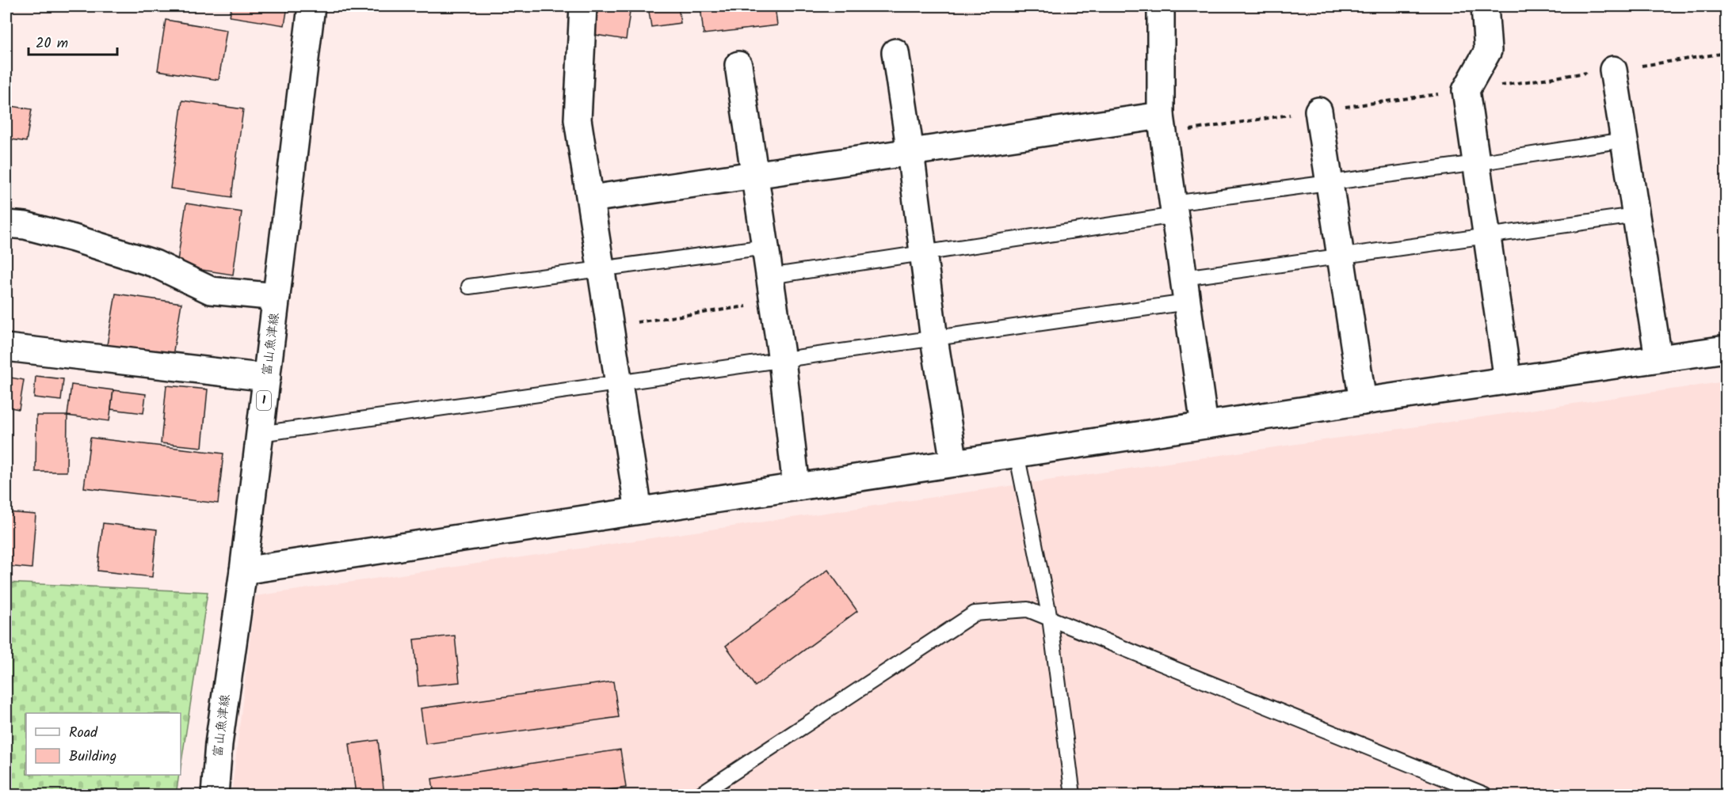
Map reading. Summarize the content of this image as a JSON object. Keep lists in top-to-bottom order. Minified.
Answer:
{"streets":{"street":["富山魚津線","1"]},"legend":["Road","Building"],"scale_bar":"20 m"}
